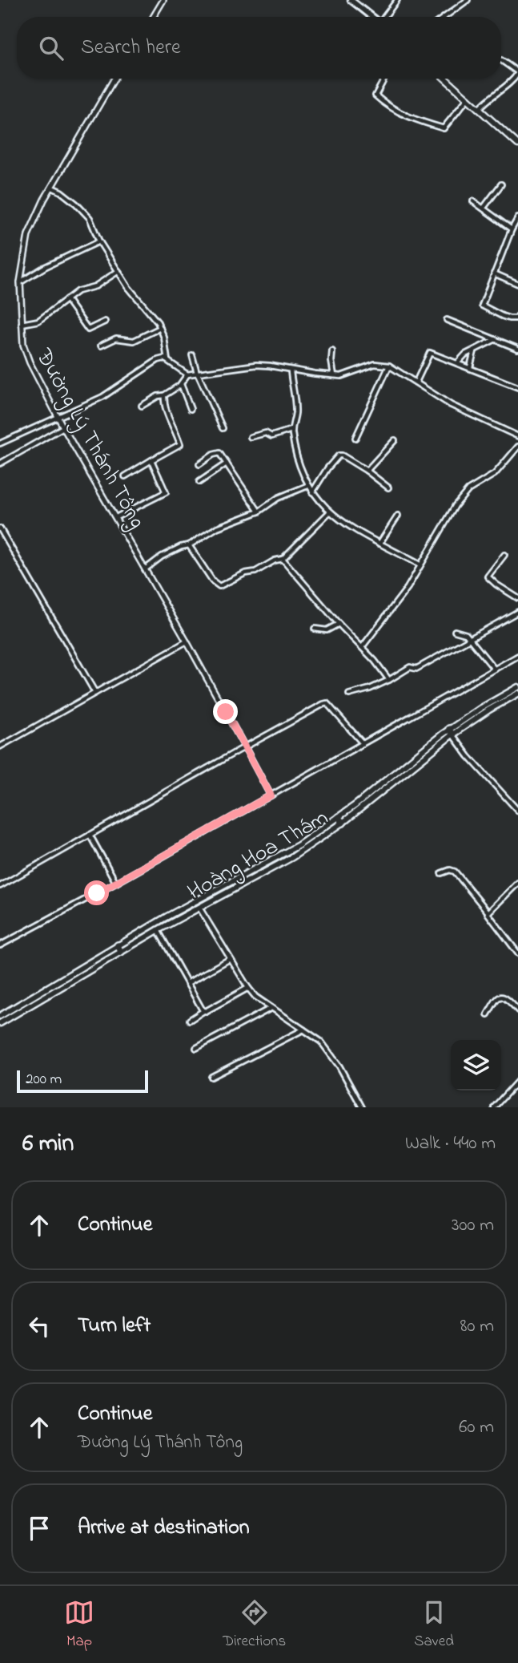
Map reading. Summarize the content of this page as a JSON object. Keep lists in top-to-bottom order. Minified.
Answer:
{"streets":{"main road":["Hoàng Hoa Thám"],"street":["Đường Lý Thánh Tông"]},"scale_bar":"200 m","page":{"search":"Search here","scale":"200 m","heading":["6 min","Walk · 440 m"],"list":[["Continue","300 m"],["Turn left","80 m"],["Continue","Đường Lý Thánh Tông","60 m"],"Arrive at destination"],"nav":["Map","Directions","Saved"]}}
